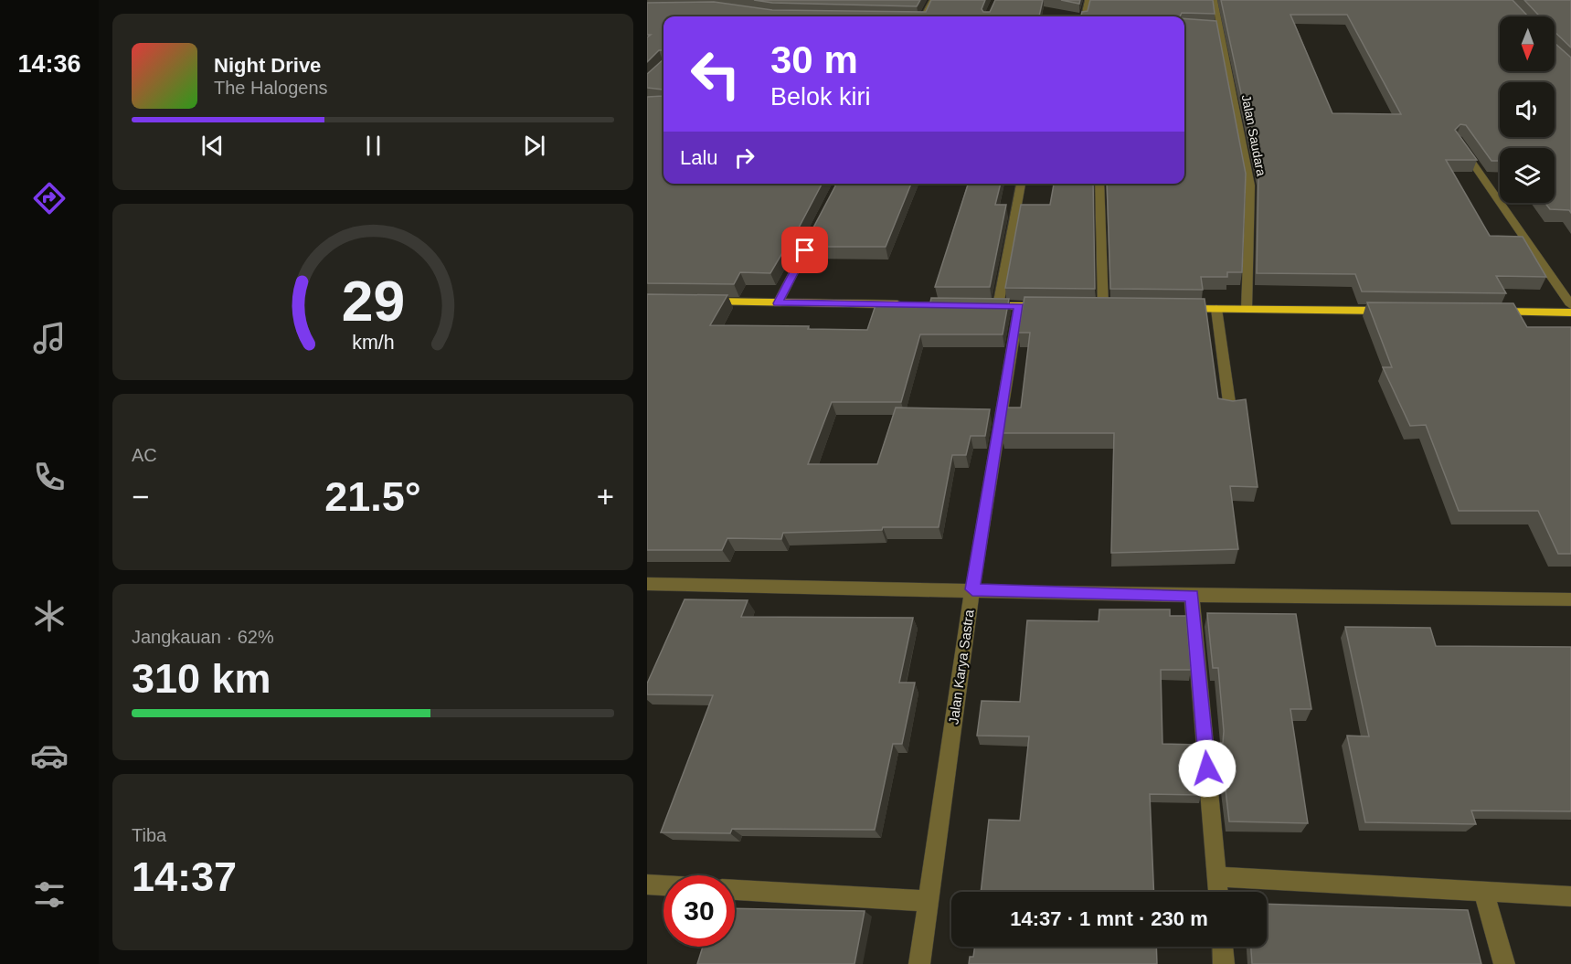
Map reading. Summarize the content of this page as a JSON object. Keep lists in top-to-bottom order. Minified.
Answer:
{"streets":{"street":["Jalan Saudara","Jalan Karya Sastra"]},"north":"bottom","page":{"tabs":"14:36","turn":["30 m","Belok kiri"],"song":["Night Drive","The Halogens"],"then":"Lalu","tile":["AC",["Jangkauan · 62%","310 km"],["Tiba","14:37"]],"heat":["−","21.5°","+"],"limit":"30","trip":"14:37 · 1 mnt · 230 m","gauge":["29","km/h"]}}
